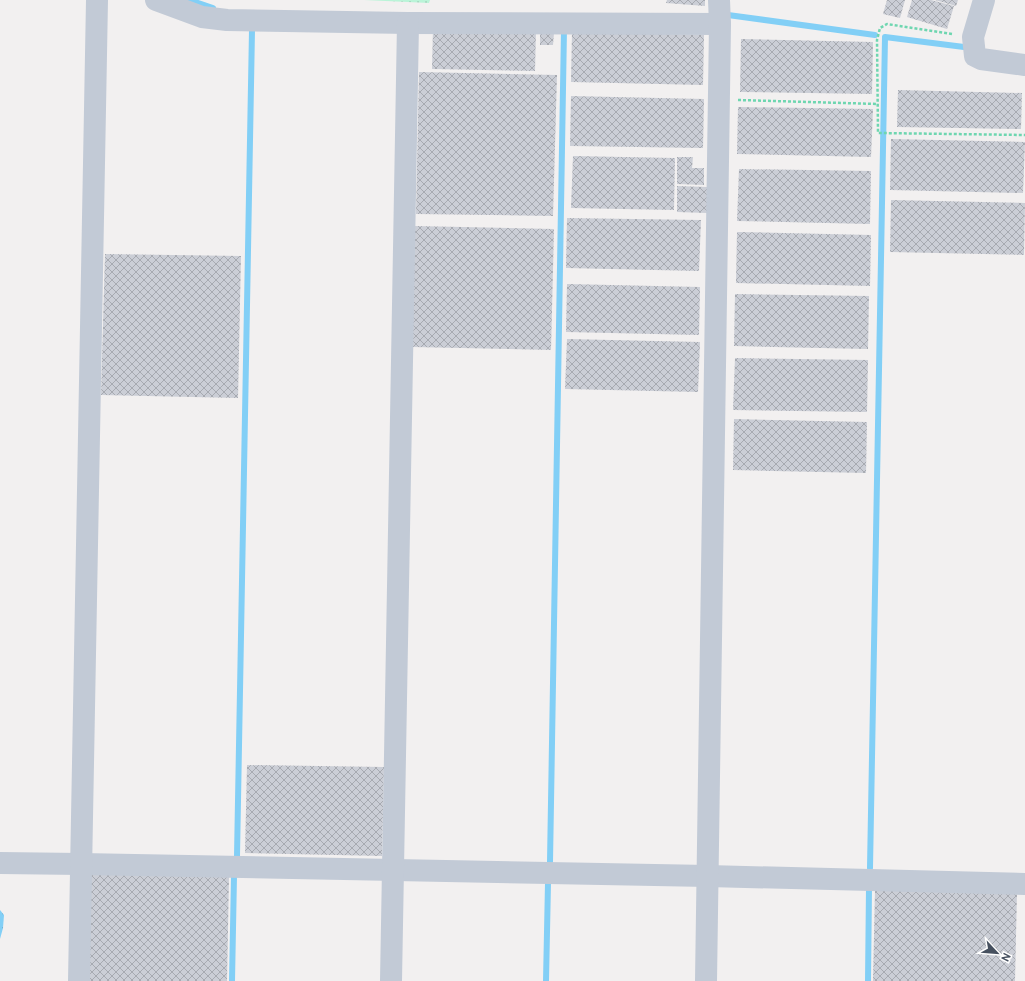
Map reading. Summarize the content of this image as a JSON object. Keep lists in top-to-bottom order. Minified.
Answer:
{"north":"bottom right"}
